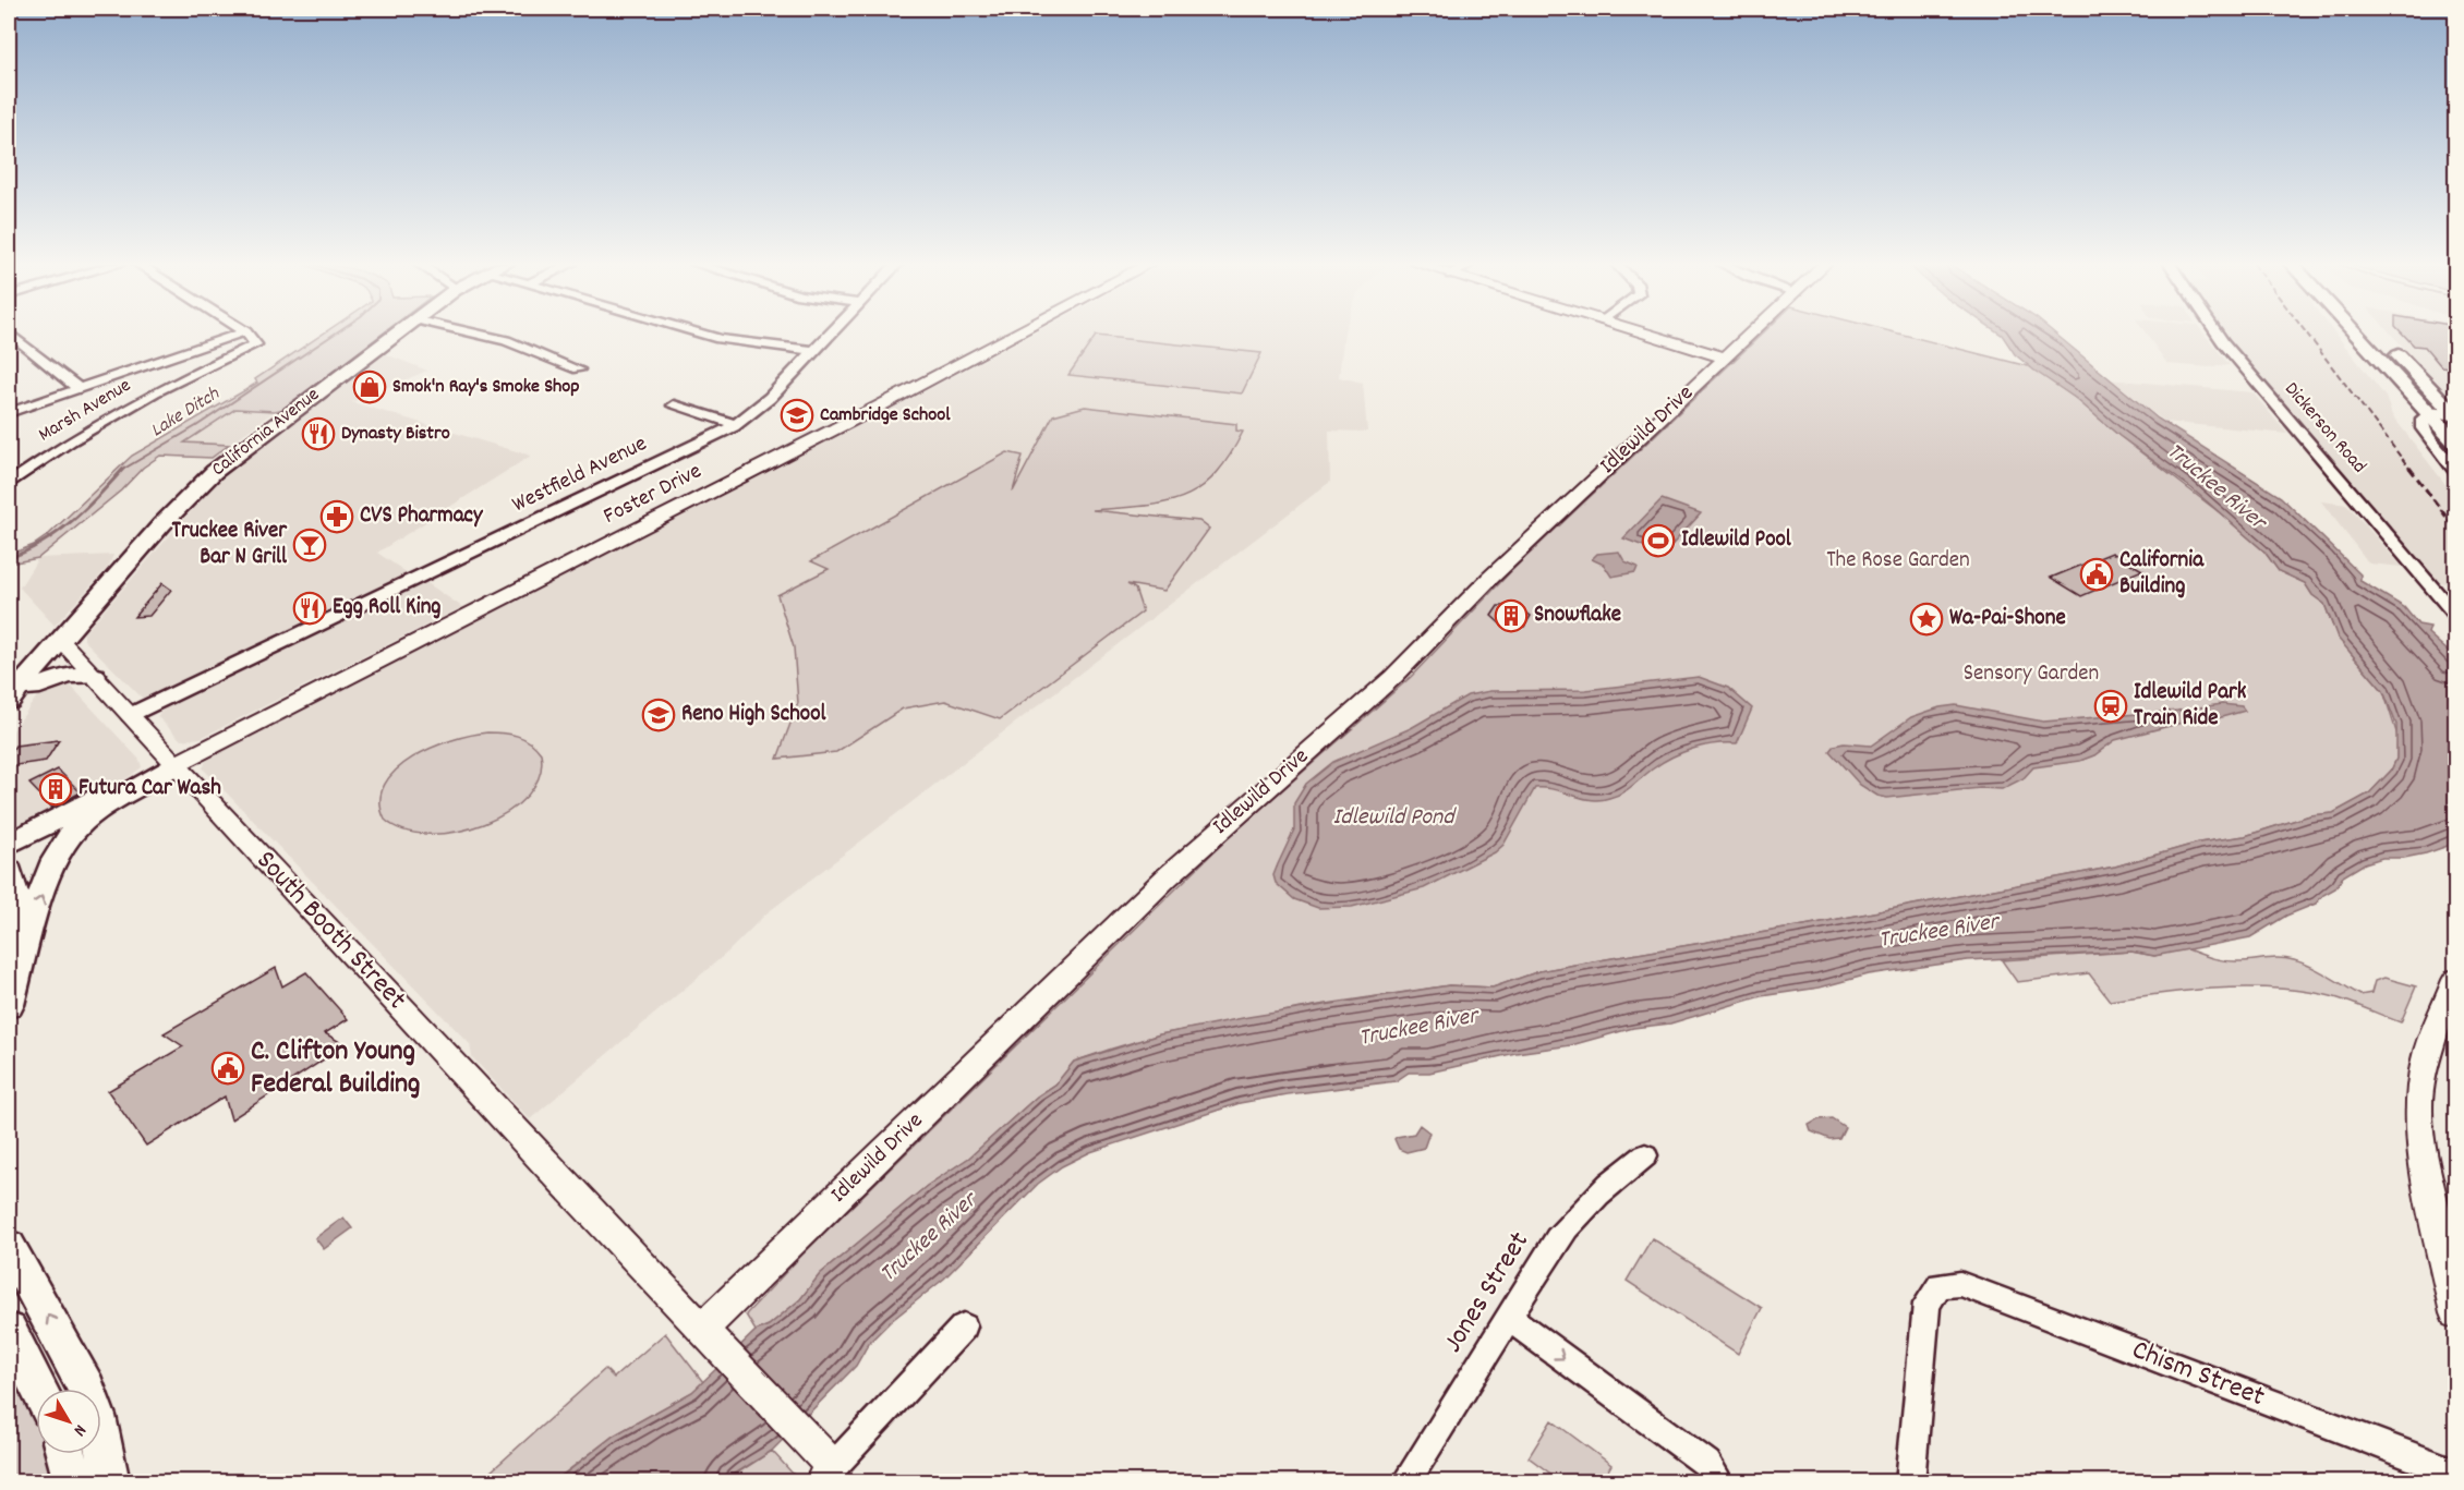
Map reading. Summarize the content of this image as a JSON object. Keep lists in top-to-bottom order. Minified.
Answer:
{"streets":{"main road":["California Avenue"],"street":["Marsh Avenue","Dickerson Road","Idlewild Drive","Westfield Avenue","Foster Drive","South Booth Street","Jones Street","Chism Street"]},"crossings":[["Idlewild Drive","South Booth Street"],["California Avenue","South Booth Street"],["Westfield Avenue","South Booth Street"],["Foster Drive","South Booth Street"]],"water":["Lake Ditch","Truckee River","Idlewild Pond"],"parks":["The Rose Garden","Sensory Garden"],"places":{"shop":["Smok'n Ray's Smoke Shop"],"school or university":["Cambridge School","Reno High School"],"restaurant":["Dynasty Bistro","Egg Roll King"],"pharmacy":["CVS Pharmacy"],"sports":["Idlewild Pool"],"bar":["Truckee River Bar N Grill"],"public building":["California Building","C. Clifton Young Federal Building"],"building":["Snowflake","Futura Car Wash"],"place":["Wa-Pai-Shone"],"station":["Idlewild Park Train Ride"]},"north":"bottom right"}
